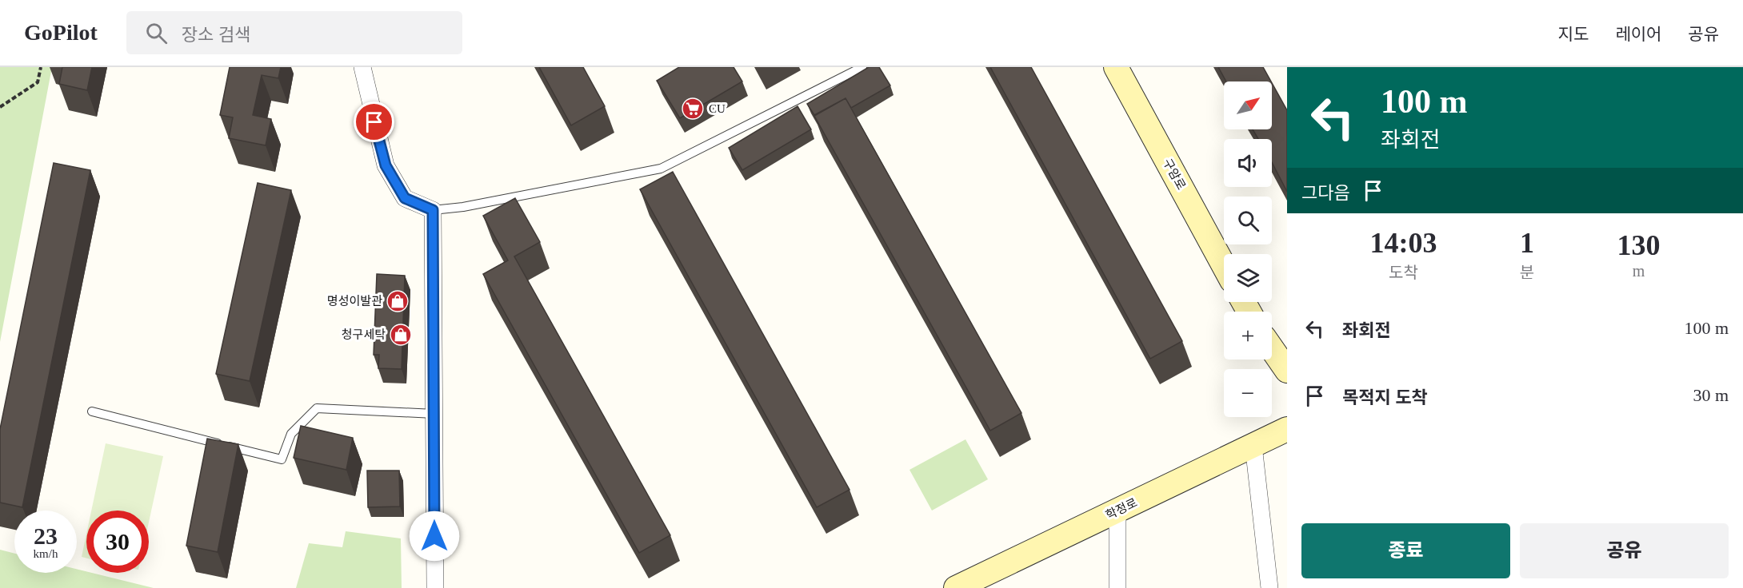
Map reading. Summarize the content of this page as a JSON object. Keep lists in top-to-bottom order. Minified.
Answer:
{"streets":{"main road":["구암로","학정로"]},"places":{"supermarket":["CU"],"shop":["명성이발관","청구세탁"]},"north":"top right","page":{"header":"GoPilot","search":"장소 검색","nav":["지도","레이어","공유"],"turn":["100 m","좌회전"],"map_buttons":["+","−"],"then":"그다음","eta":["14:03","도착","1","분","130","m"],"list":[{"name":"좌회전","value":"100 m"},{"name":"목적지 도착","value":"30 m"}],"speed":"23 km/h","limit":"30","buttons":["종료","공유"]}}
